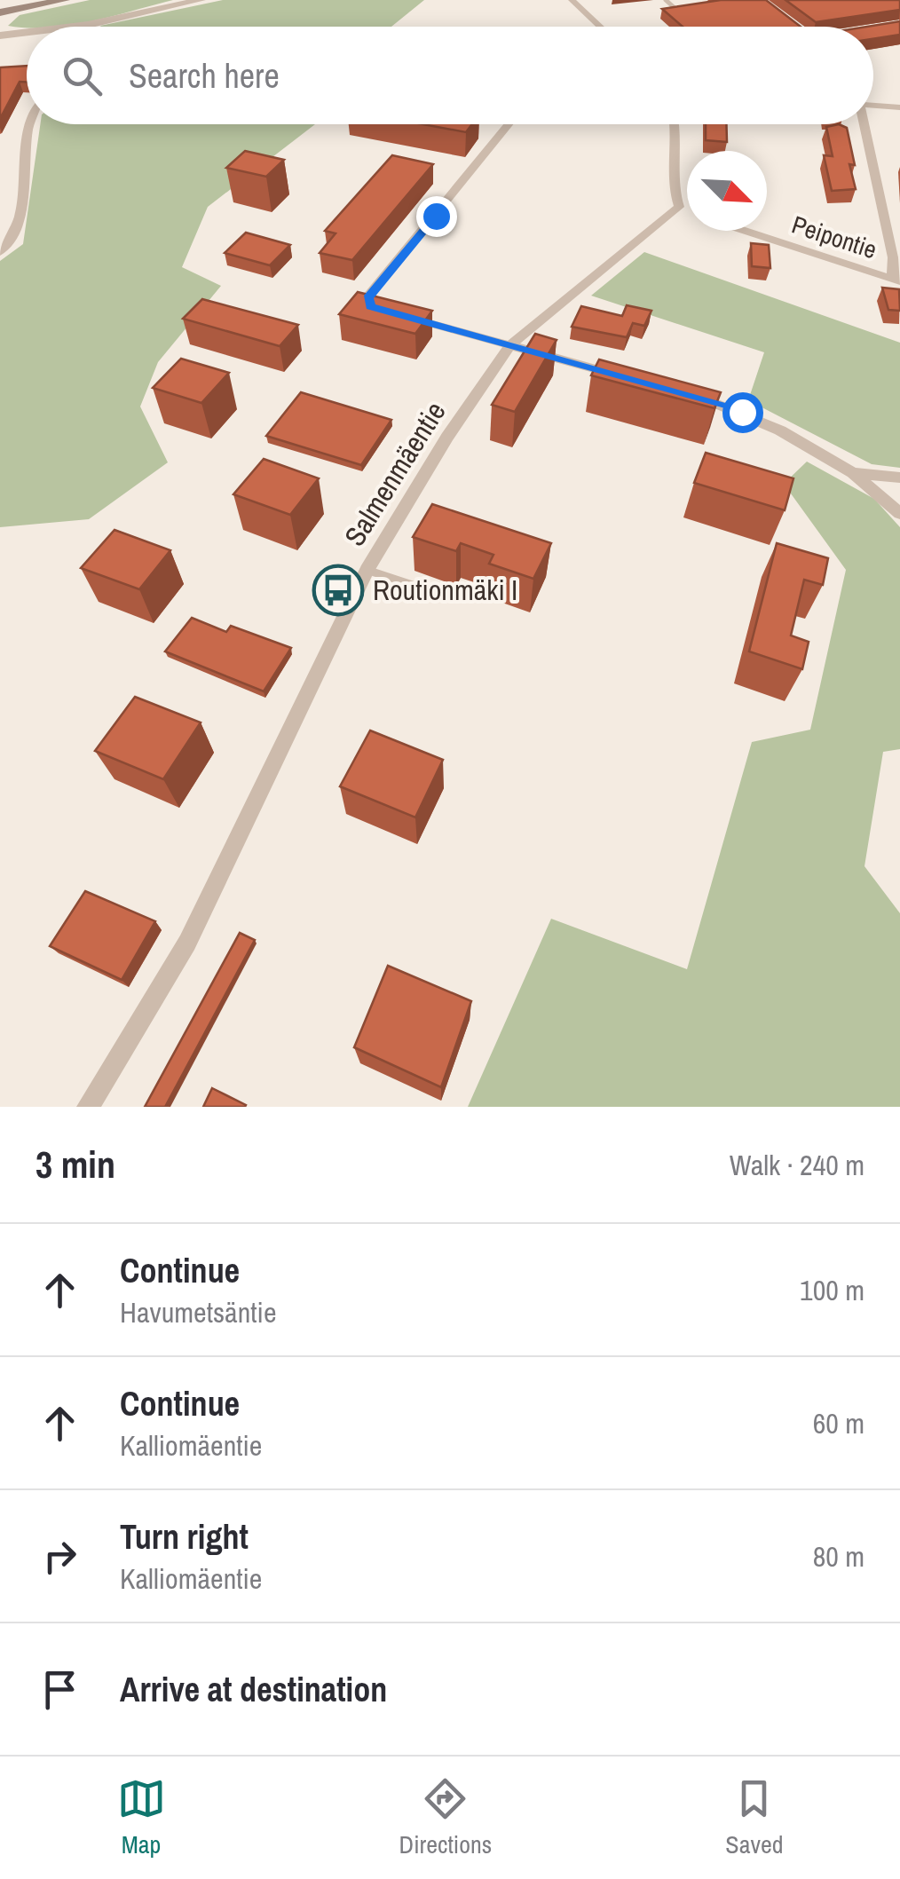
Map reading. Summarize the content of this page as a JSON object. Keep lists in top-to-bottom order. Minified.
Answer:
{"streets":{"street":["Peipontie","Salmenmäentie"]},"crossings":[["Peipontie","Salmenmäentie"]],"places":{"bus stop":["Routionmäki I"]},"north":"bottom right","page":{"search":"Search here","heading":["3 min","Walk · 240 m"],"list":[["Continue","Havumetsäntie","100 m"],["Continue","Kalliomäentie","60 m"],["Turn right","Kalliomäentie","80 m"],"Arrive at destination"],"nav":["Map","Directions","Saved"]}}
